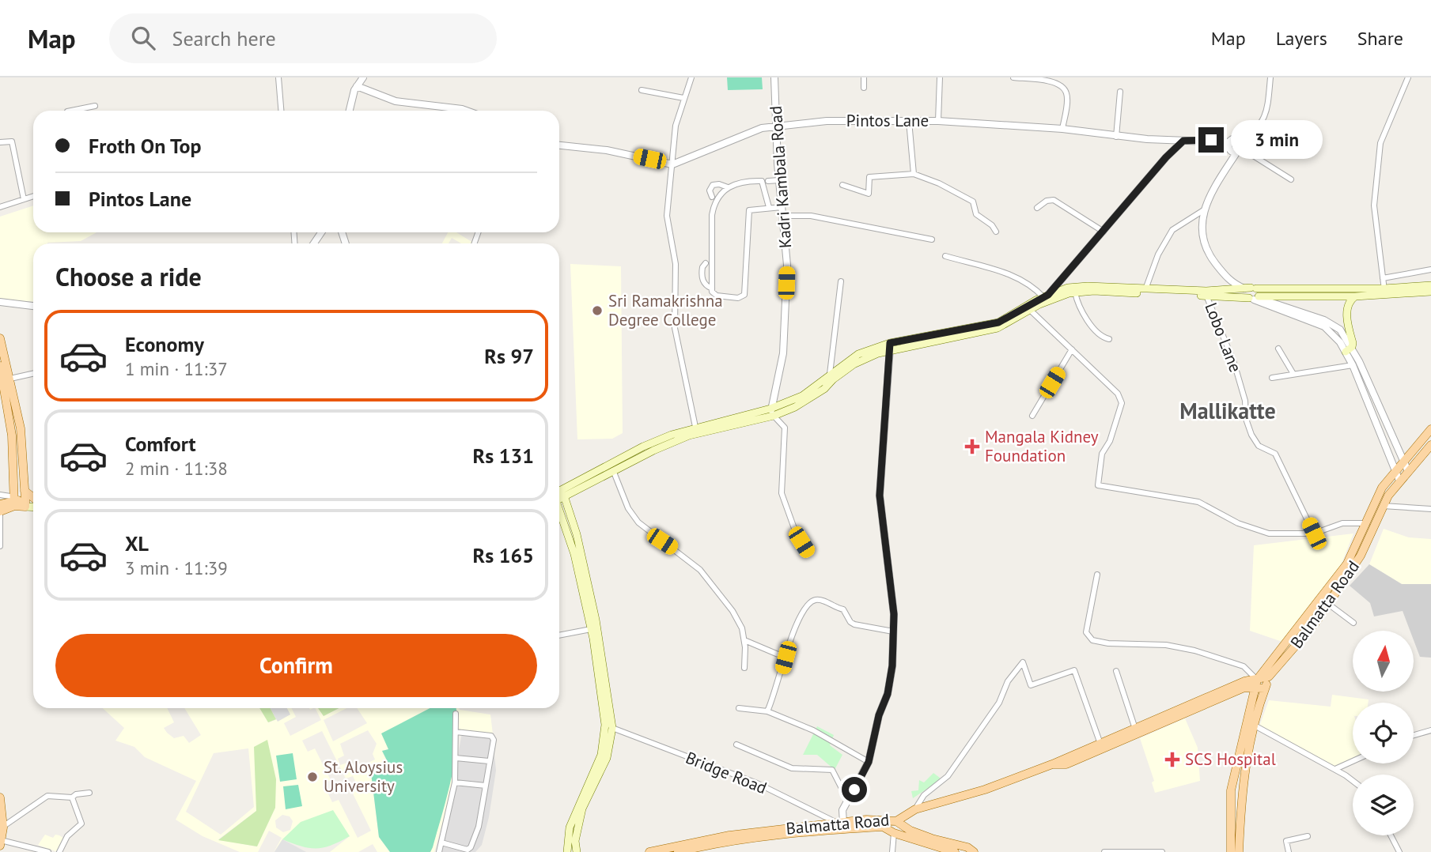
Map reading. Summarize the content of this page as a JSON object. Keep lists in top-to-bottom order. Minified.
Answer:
{"streets":{"main road":["Balmatta Road"],"street":["Pintos Lane","Kadri Kambala Road","Lobo Lane","Bridge Road"]},"crossings":[["Pintos Lane","Kadri Kambala Road"],["Balmatta Road","Bridge Road"]],"districts":["Mallikatte"],"places":{"other":["Sri Ramakrishna Degree College","St. Aloysius University"],"health":["Mangala Kidney Foundation","SCS Hospital"]},"north":"top","page":{"header":"Map","search":"Search here","nav":["Map","Layers","Share"],"banner":["Froth On Top","Pintos Lane"],"bubble":"3 min","heading":"Choose a ride","list":[{"name":"Economy","note":"1 min · 11:37","value":"Rs 97"},{"name":"Comfort","note":"2 min · 11:38","value":"Rs 131"},{"name":"XL","note":"3 min · 11:39","value":"Rs 165"}],"buttons":"Confirm"}}
